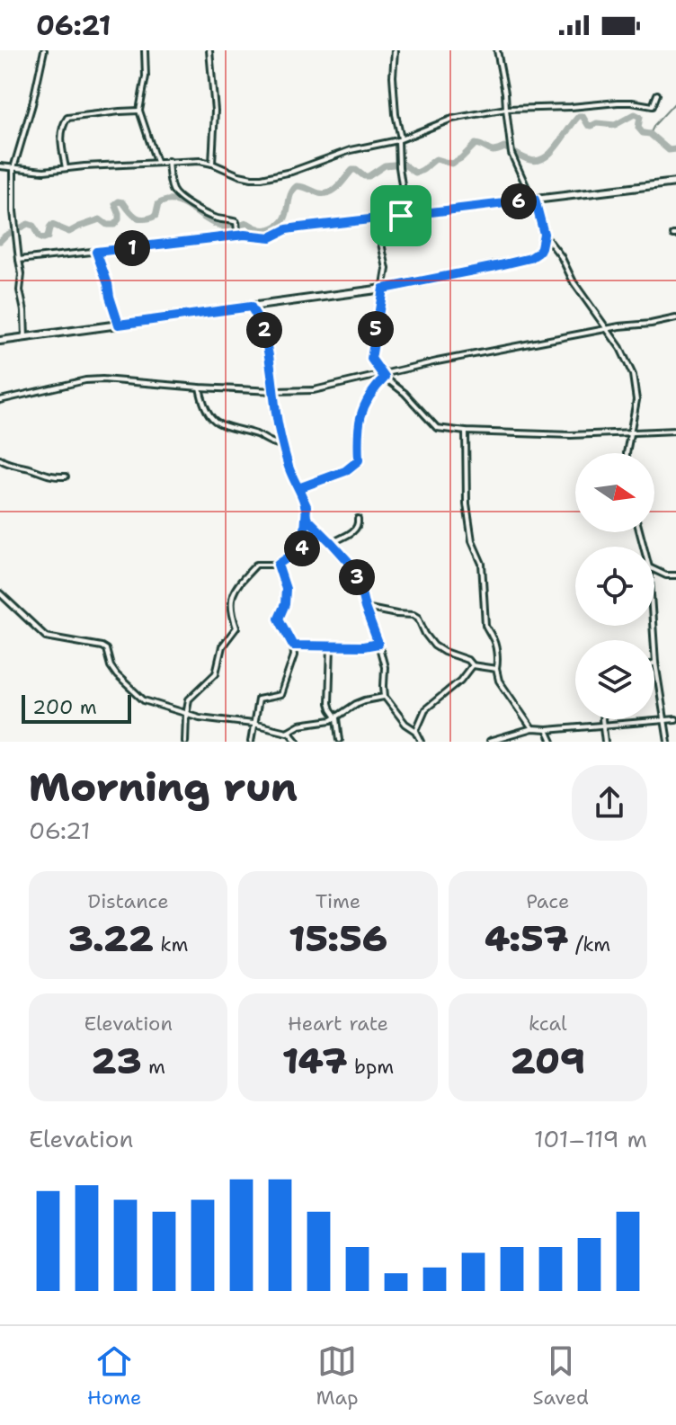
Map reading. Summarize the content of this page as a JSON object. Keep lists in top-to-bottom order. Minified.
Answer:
{"scale_bar":"200 m","north":"right","page":{"status":"06:21","pins":["6","1","5","2","4","3"],"scale":"200 m","heading":["Morning run","06:21"],"stats":[["Distance","3.22 km"],["Time","15:56"],["Pace","4:57 /km"],["Elevation","23 m"],["Heart rate","147 bpm"],["kcal","209"]],"chart":["Elevation","101–119 m"],"tabs":["Home","Map","Saved"]}}
